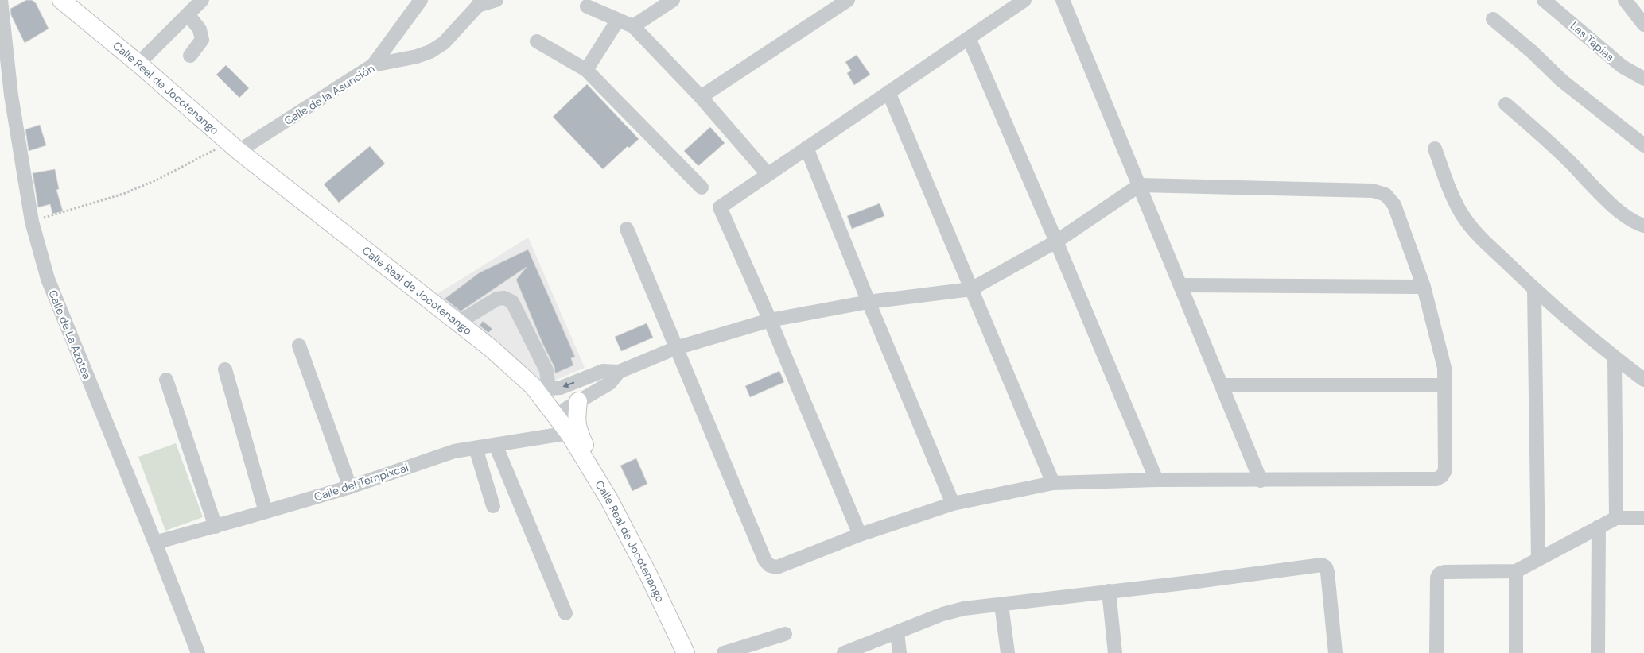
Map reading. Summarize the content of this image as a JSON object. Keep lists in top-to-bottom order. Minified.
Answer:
{"streets":{"main road":["Calle Real de Jocotenango"],"street":["Las Tapias","Calle de la Asunción","Calle de La Azotea","Calle del Tempixcal"]},"crossings":[["Calle Real de Jocotenango","Calle de la Asunción"],["Calle Real de Jocotenango","Calle del Tempixcal"],["Calle de La Azotea","Calle del Tempixcal"]]}
